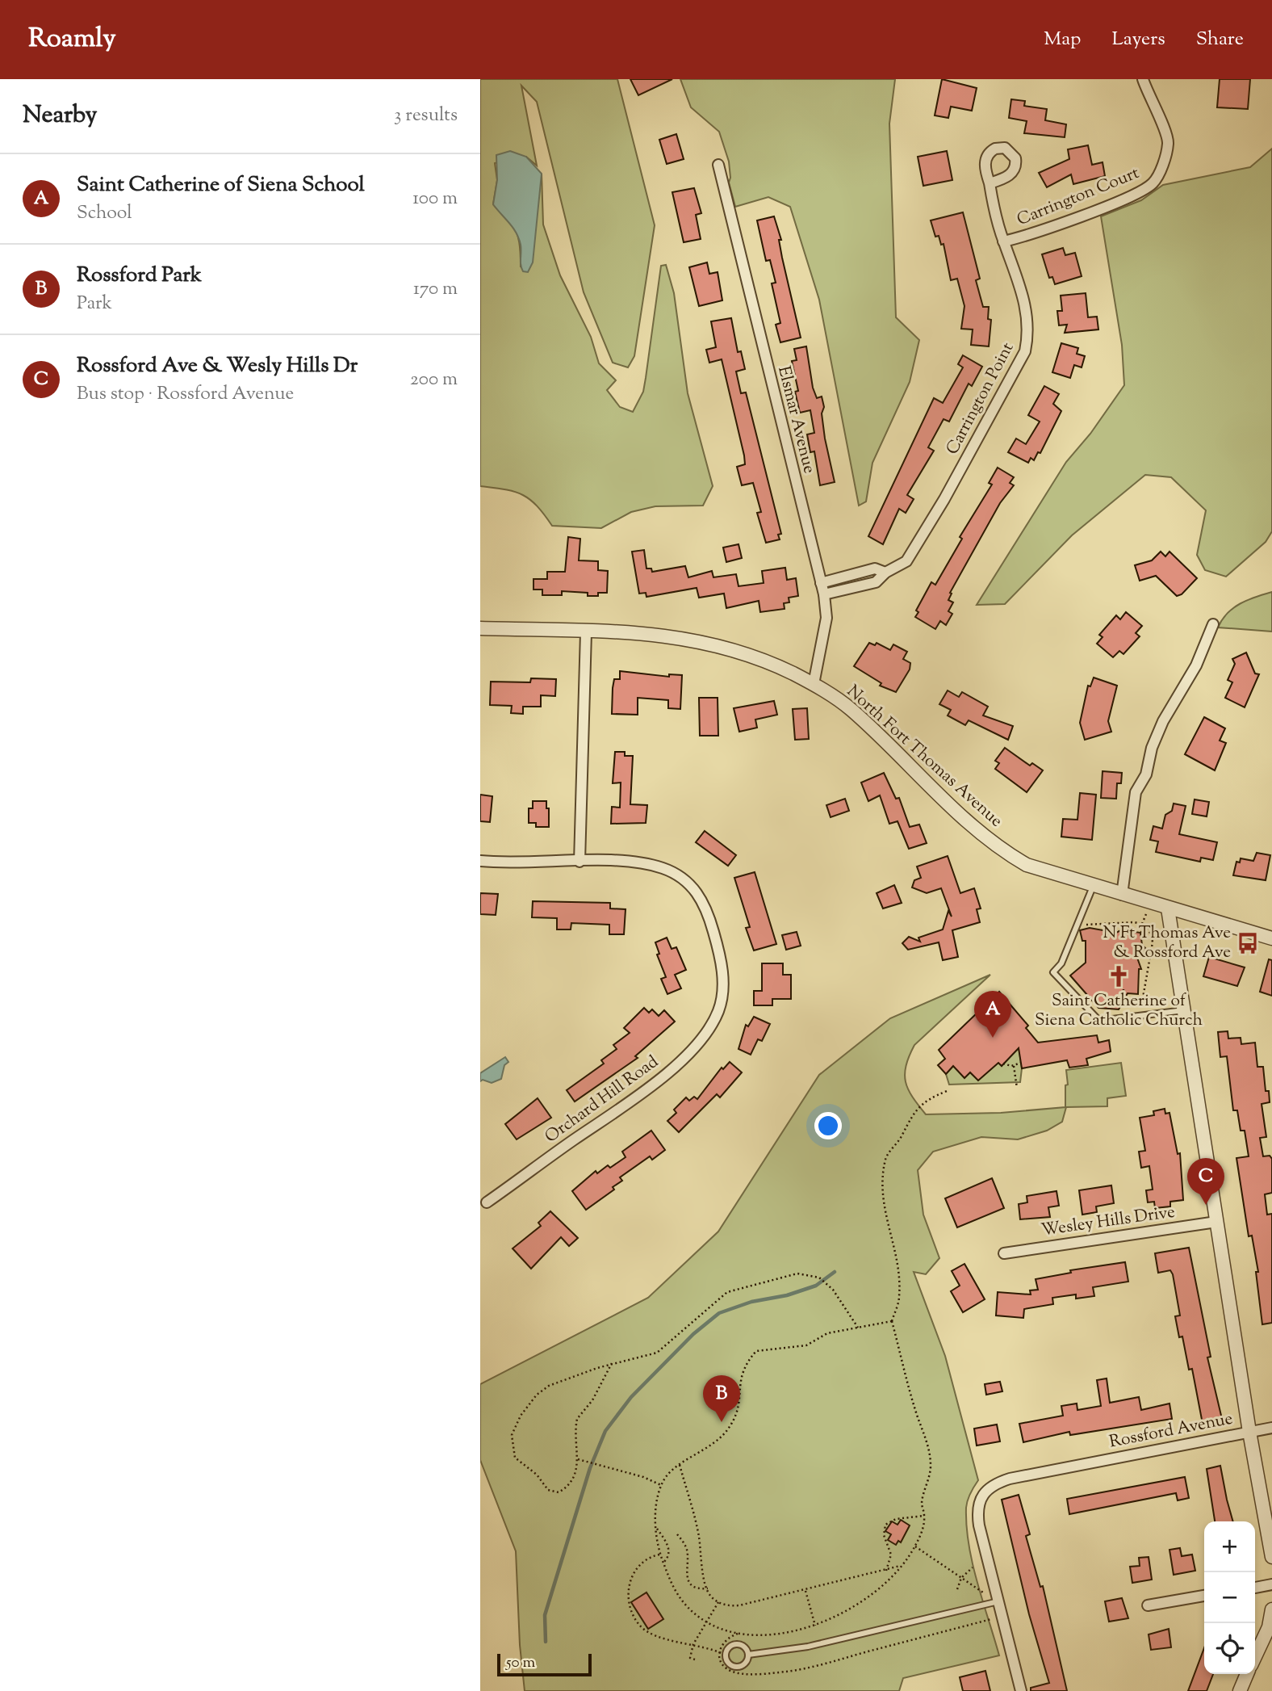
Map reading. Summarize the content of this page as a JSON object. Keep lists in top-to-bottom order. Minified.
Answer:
{"streets":{"street":["Carrington Court","Carrington Point","Elsmar Avenue","North Fort Thomas Avenue","Orchard Hill Road","Wesley Hills Drive","Rossford Avenue"]},"crossings":[["Carrington Court","Carrington Point"],["Carrington Point","Elsmar Avenue"],["Elsmar Avenue","North Fort Thomas Avenue"],["North Fort Thomas Avenue","Rossford Avenue"],["Wesley Hills Drive","Rossford Avenue"]],"places":{"bus stop":["N Ft Thomas Ave & Rossford Ave"],"church":["Saint Catherine of Siena Catholic Church"]},"scale_bar":"50 m","page":{"header":"Roamly","nav":["Map","Layers","Share"],"heading":["Nearby","3 results"],"list":[{"mark":"A","name":"Saint Catherine of Siena School","note":"School","value":"100 m"},{"mark":"B","name":"Rossford Park","note":"Park","value":"170 m"},{"mark":"C","name":"Rossford Ave & Wesly Hills Dr","note":"Bus stop · Rossford Avenue","value":"200 m"}],"pins":["A","C","B"],"map_buttons":["+","−"],"scale":"50 m"}}
